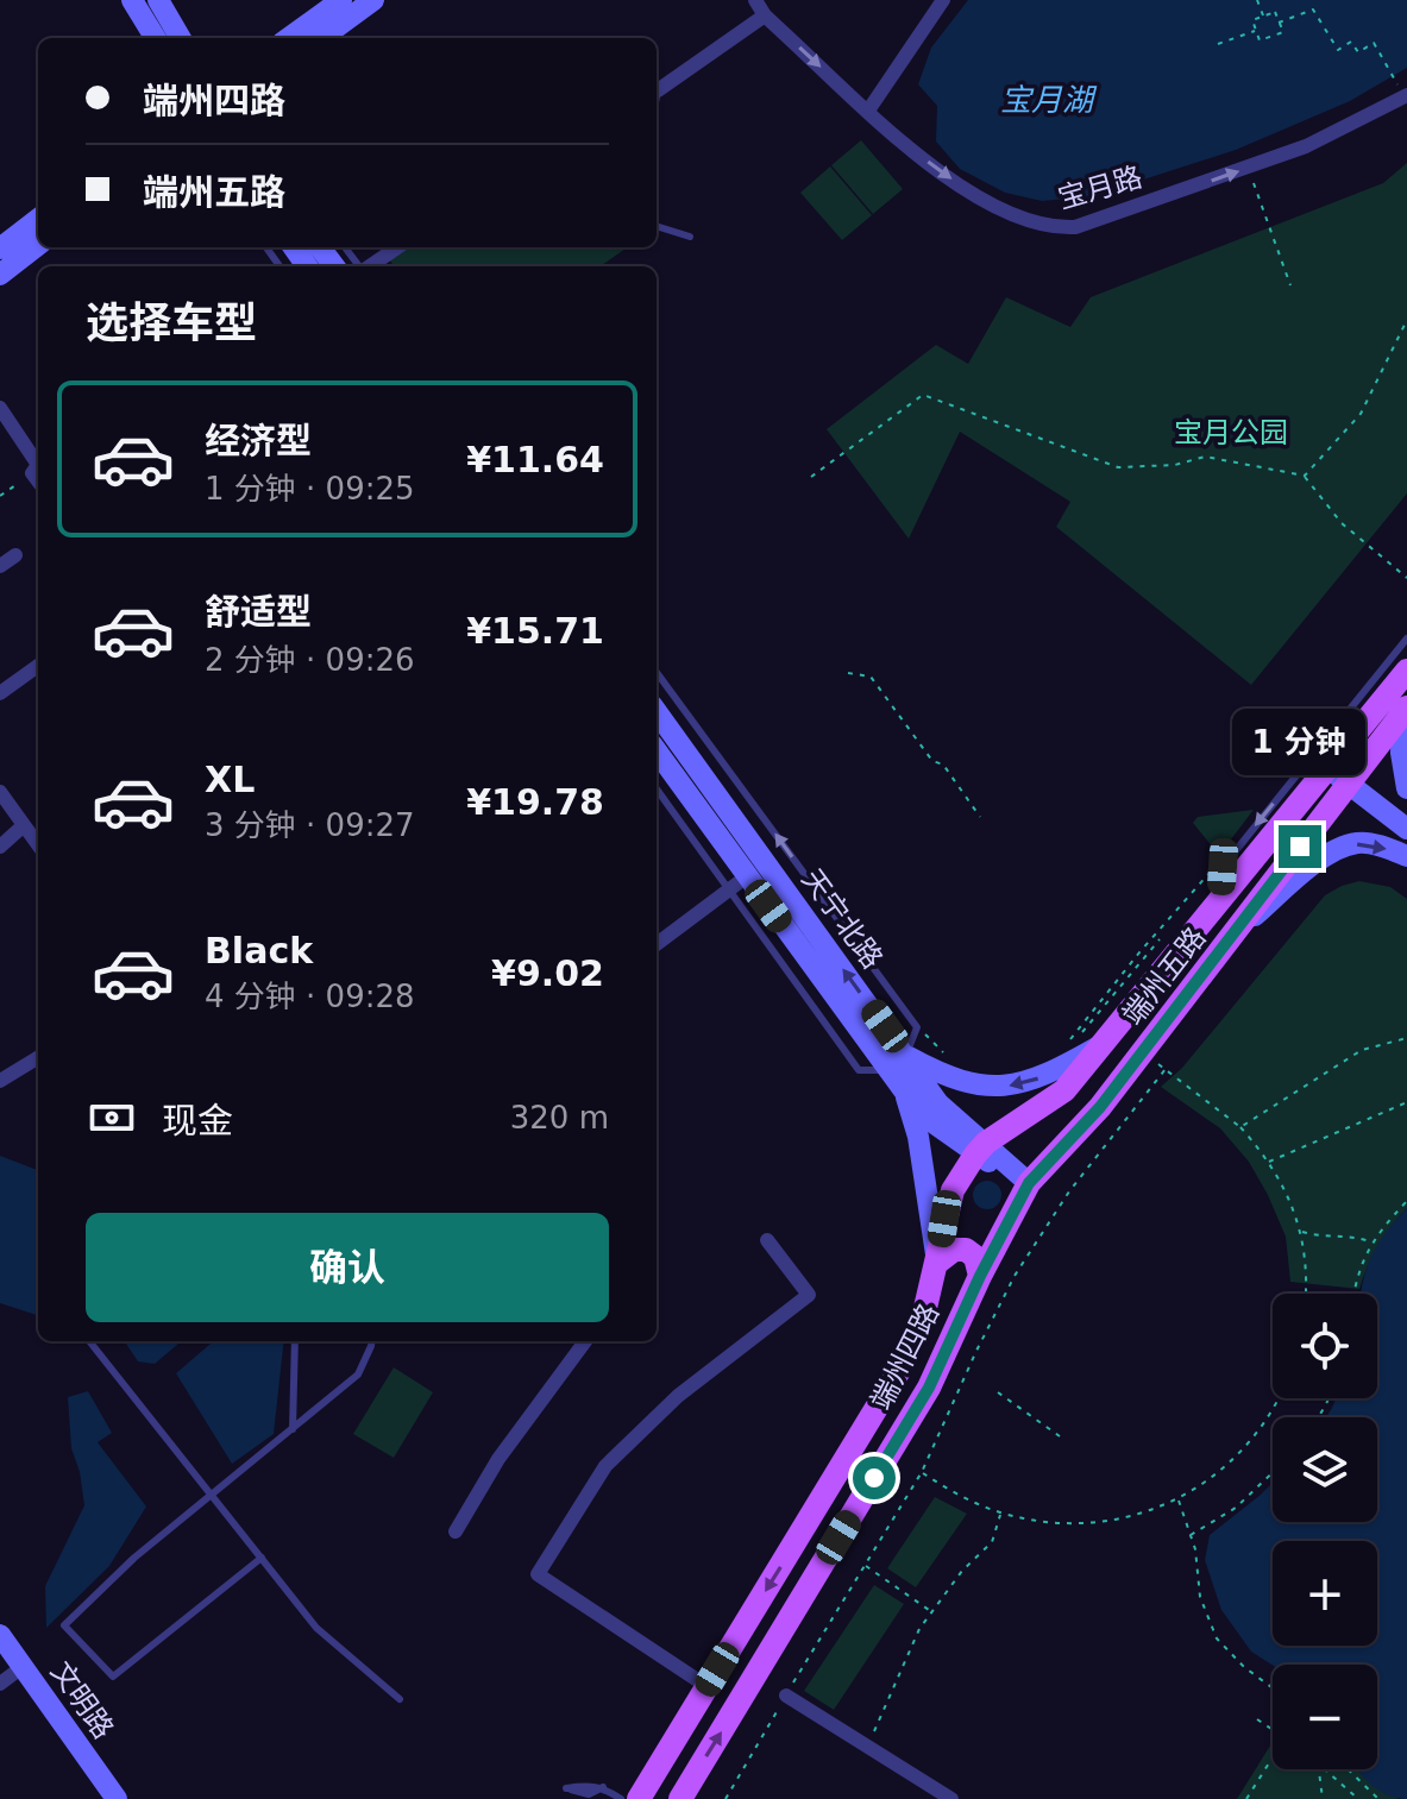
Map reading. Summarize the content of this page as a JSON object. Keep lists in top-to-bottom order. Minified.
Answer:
{"streets":{"main road":["天宁北路","端州五路","端州四路","文明路"],"street":["宝月路"]},"crossings":[["天宁北路","端州五路"],["天宁北路","端州四路"],["端州五路","端州四路"]],"one_way":["宝月路"],"water":["宝月湖"],"parks":["宝月公园"],"page":{"banner":["端州四路","端州五路"],"heading":"选择车型","list":[{"name":"经济型","note":"1 分钟 · 09:25","value":"¥11.64"},{"name":"舒适型","note":"2 分钟 · 09:26","value":"¥15.71"},{"name":"XL","note":"3 分钟 · 09:27","value":"¥19.78"},{"name":"Black","note":"4 分钟 · 09:28","value":"¥9.02"}],"bubble":"1 分钟","pay":["现金","320 m"],"buttons":"确认","map_buttons":["+","−"]}}
